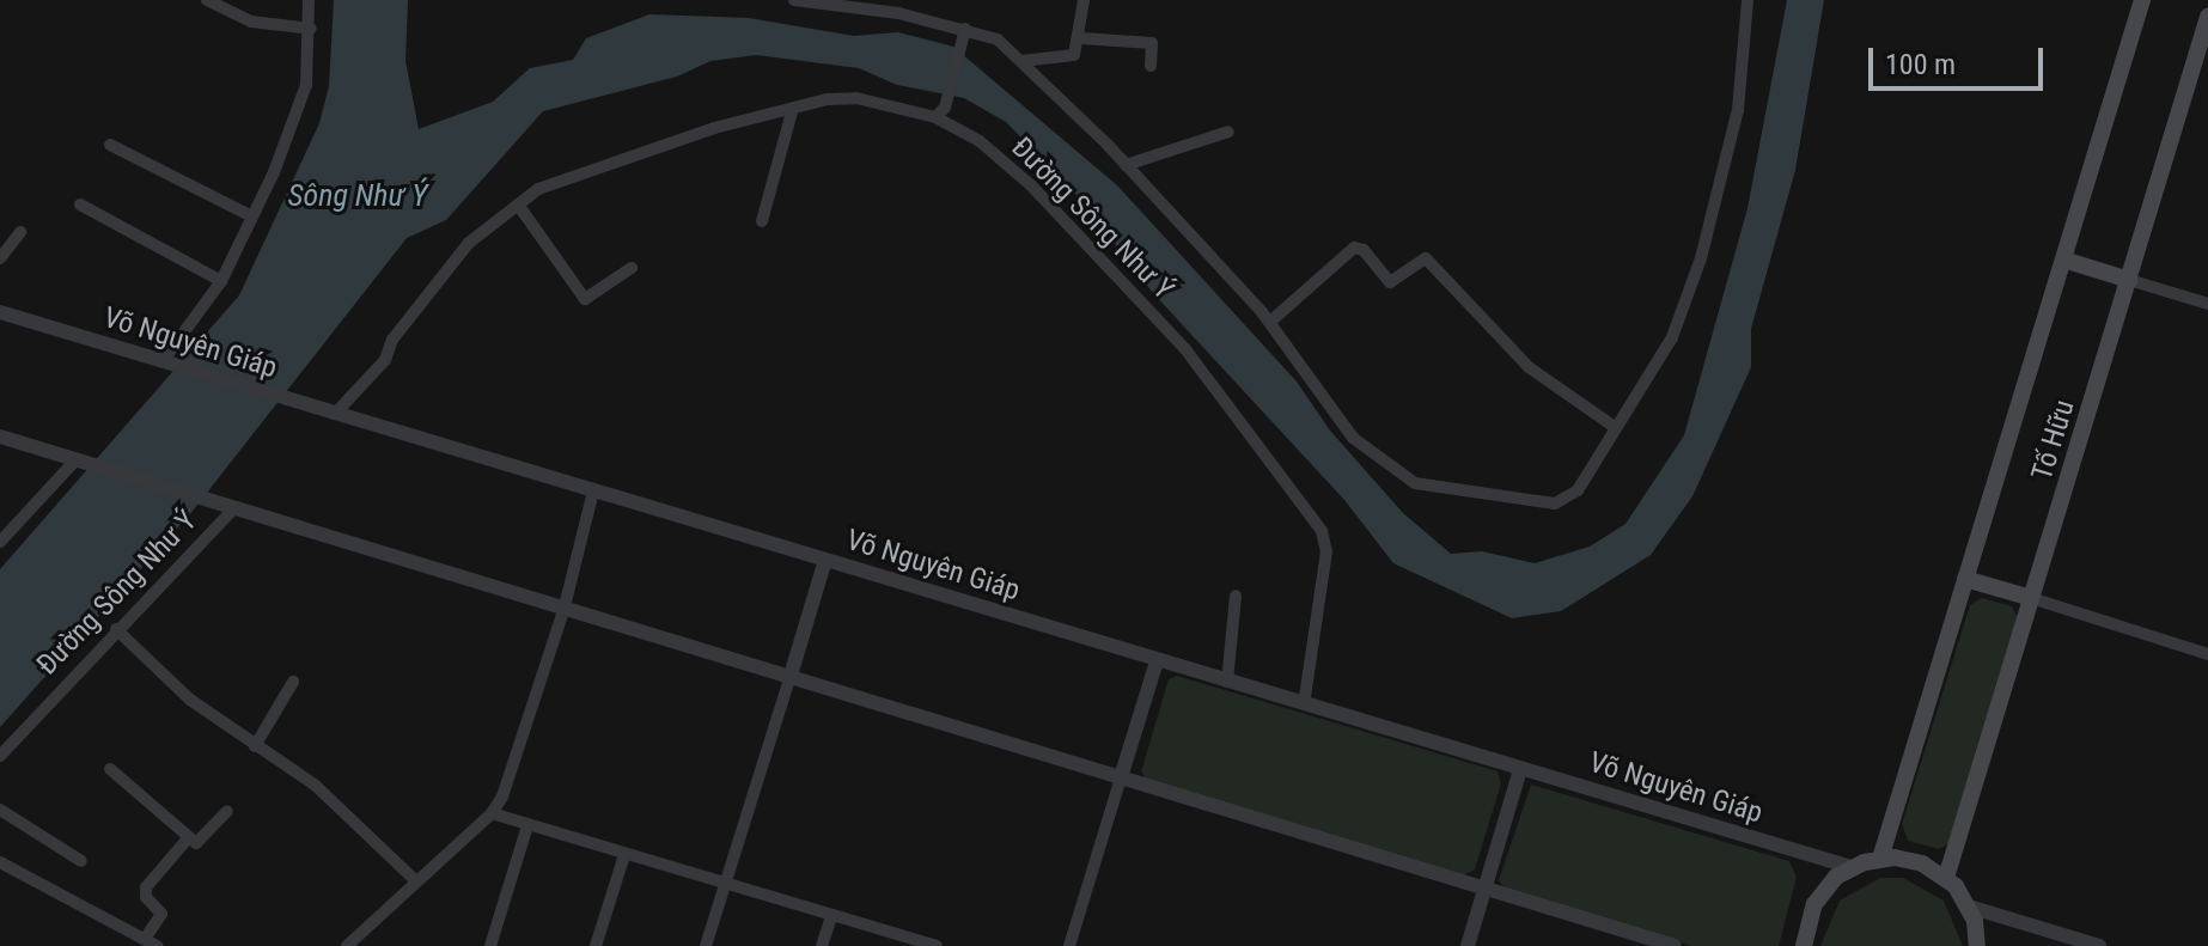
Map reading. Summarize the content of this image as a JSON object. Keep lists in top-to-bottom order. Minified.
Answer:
{"streets":{"main road":["Tố Hữu"],"street":["Đường Sông Như Ý","Võ Nguyên Giáp"]},"crossings":[["Đường Sông Như Ý","Võ Nguyên Giáp"]],"water":["Sông Như Ý"],"scale_bar":"100 m"}
